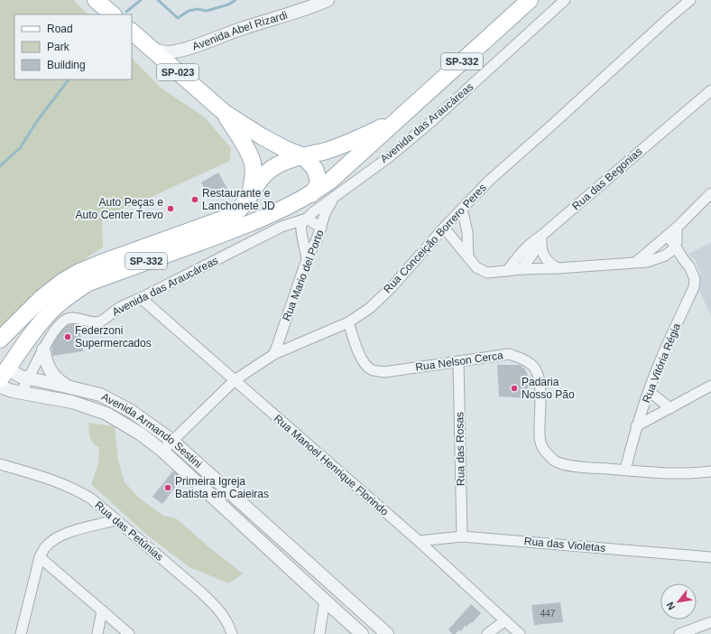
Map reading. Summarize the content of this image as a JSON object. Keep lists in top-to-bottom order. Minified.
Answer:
{"streets":{"main road":["SP-332","SP-023"],"street":["Avenida Abel Rizardi","Avenida das Araucáreas","Rua das Begonias","Rua Conceição Borrero Peres","Rua Mario del Porto","Rua Nelson Cerca","Rua Vitória Régia","Avenida Armando Sestini","Rua das Rosas","Rua Manoel Henrique Florindo","Rua das Petúnias","Rua das Violetas"]},"crossings":[["Avenida Abel Rizardi","SP-023"],["SP-332","SP-023"],["SP-332","Avenida Armando Sestini"],["Avenida das Araucáreas","Rua Mario del Porto"],["Avenida das Araucáreas","Avenida Armando Sestini"],["Avenida das Araucáreas","Rua Manoel Henrique Florindo"],["Rua Conceição Borrero Peres","Rua Mario del Porto"],["Rua Conceição Borrero Peres","Rua Nelson Cerca"],["Rua Conceição Borrero Peres","Avenida Armando Sestini"],["Rua Conceição Borrero Peres","Rua Manoel Henrique Florindo"],["Rua Nelson Cerca","Rua Vitória Régia"],["Rua Nelson Cerca","Rua das Rosas"],["Rua das Rosas","Rua das Violetas"],["Rua Manoel Henrique Florindo","Rua das Violetas"]],"places":["Restaurante e Lanchonete JD","Auto Peças e Auto Center Trevo","Federzoni Supermercados","Padaria Nosso Pão","Primeira Igreja Batista em Caieiras"],"house_numbers":["447"],"legend":["Road","Park","Building"],"north":"bottom left"}
